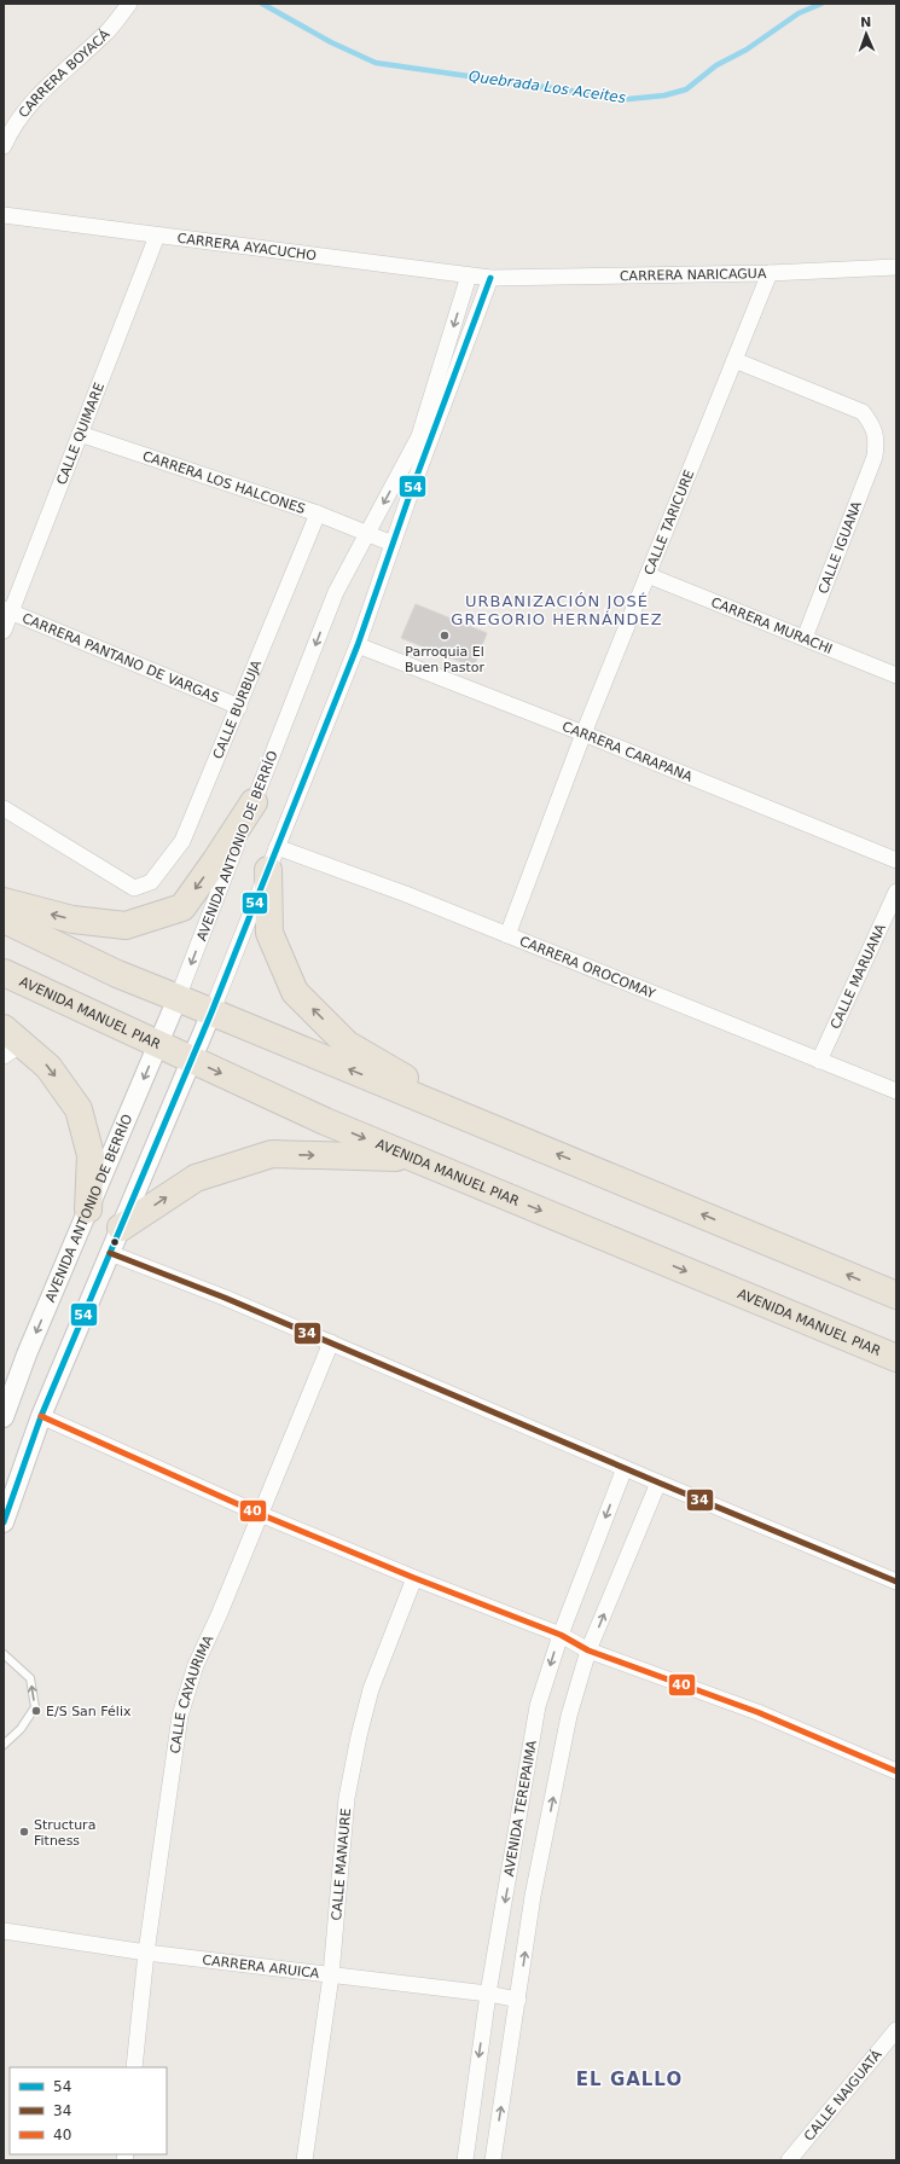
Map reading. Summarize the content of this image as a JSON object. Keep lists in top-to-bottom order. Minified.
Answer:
{"streets":{"highway":["AVENIDA MANUEL PIAR"],"street":["CARRERA BOYACÁ","CARRERA AYACUCHO","CARRERA NARICAGUA","CALLE QUIMARE","CARRERA LOS HALCONES","CALLE TARICURE","CALLE IGUANA","CARRERA MURACHI","CARRERA PANTANO DE VARGAS","CALLE BURBUJA","CARRERA CARAPANA","AVENIDA ANTONIO DE BERRÍO","CARRERA OROCOMAY","CALLE MARUANA","CALLE CAYAURIMA","AVENIDA TEREPAIMA","CALLE MANAURE","CARRERA ARUICA","CALLE NAIGUATÁ"]},"crossings":[["CARRERA AYACUCHO","CARRERA NARICAGUA"],["CARRERA AYACUCHO","CALLE QUIMARE"],["CARRERA AYACUCHO","AVENIDA ANTONIO DE BERRÍO"],["CARRERA NARICAGUA","CALLE TARICURE"],["CALLE QUIMARE","CARRERA LOS HALCONES"],["CALLE QUIMARE","CARRERA PANTANO DE VARGAS"],["CARRERA LOS HALCONES","CALLE BURBUJA"],["CARRERA LOS HALCONES","AVENIDA ANTONIO DE BERRÍO"],["CALLE TARICURE","CALLE IGUANA"],["CALLE TARICURE","CARRERA MURACHI"],["CALLE TARICURE","CARRERA CARAPANA"],["CALLE TARICURE","CARRERA OROCOMAY"],["CALLE IGUANA","CARRERA MURACHI"],["CARRERA PANTANO DE VARGAS","CALLE BURBUJA"],["AVENIDA ANTONIO DE BERRÍO","AVENIDA MANUEL PIAR"],["CARRERA OROCOMAY","CALLE MARUANA"],["CALLE CAYAURIMA","CARRERA ARUICA"],["AVENIDA TEREPAIMA","CARRERA ARUICA"],["CALLE MANAURE","CARRERA ARUICA"]],"districts":["URBANIZACIÓN JOSÉ GREGORIO HERNÁNDEZ","EL GALLO"],"water":["Quebrada Los Aceites"],"places":["Parroquia El Buen Pastor","E/S San Félix","Structura Fitness"],"lines":["transit line 54","transit line 34","transit line 40"],"legend":["54","34","40"],"north":"top"}
